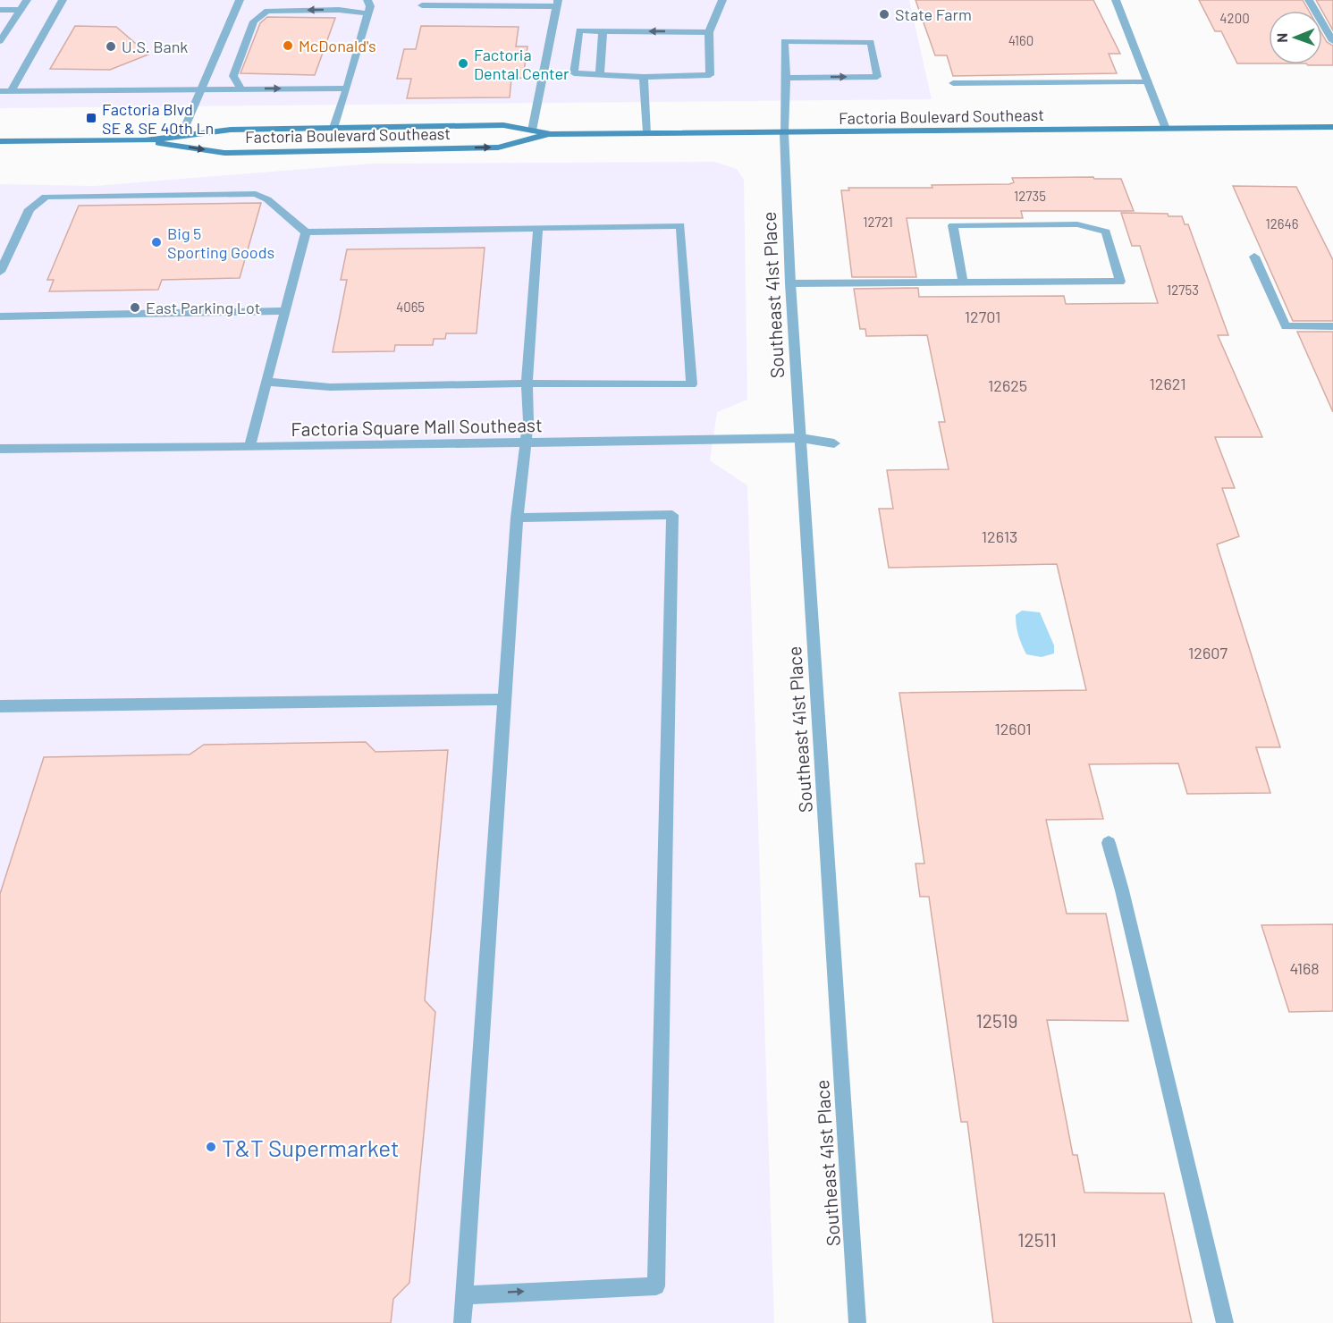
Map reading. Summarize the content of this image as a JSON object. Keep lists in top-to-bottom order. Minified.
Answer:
{"streets":{"main road":["Factoria Boulevard Southeast"],"street":["Southeast 41st Place","Factoria Square Mall Southeast"]},"crossings":[["Factoria Boulevard Southeast","Southeast 41st Place"],["Southeast 41st Place","Factoria Square Mall Southeast"]],"places":{"other":["State Farm","McDonald's","U.S. Bank","Factoria Dental Center","Big 5 Sporting Goods","East Parking Lot","T&T Supermarket"],"transit":["Factoria Blvd SE & SE 40th Ln"]},"house_numbers":["4200","4160","12735","12721","12646","12753","4065","12701","12621","12625","12613","12607","12601","4168","12519","12511"],"north":"left"}
